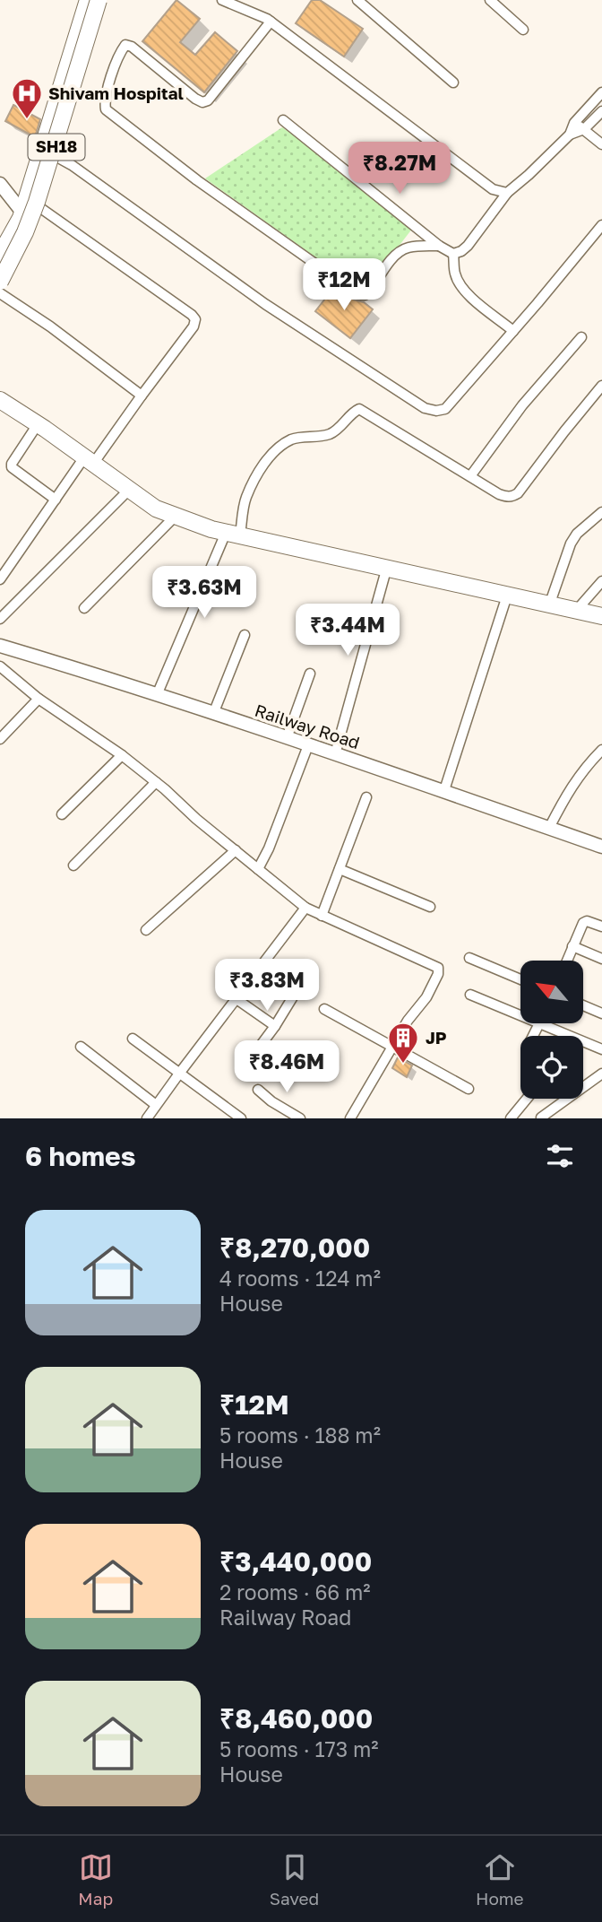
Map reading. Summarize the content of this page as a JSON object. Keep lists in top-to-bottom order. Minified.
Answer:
{"streets":{"main road":["SH18"],"street":["Railway Road"]},"places":{"hospital":["Shivam Hospital"],"building":["JP"]},"north":"top left","page":{"price":["₹8.27M","₹12M","₹3.63M","₹3.44M","₹3.83M","₹8.46M"],"heading":"6 homes","list":[{"name":"₹8,270,000","note":"4 rooms · 124 m² · House"},{"name":"₹12M","note":"5 rooms · 188 m² · House"},{"name":"₹3,440,000","note":"2 rooms · 66 m² · Railway Road"},{"name":"₹8,460,000","note":"5 rooms · 173 m² · House"}],"tabs":["Map","Saved","Home"]}}
